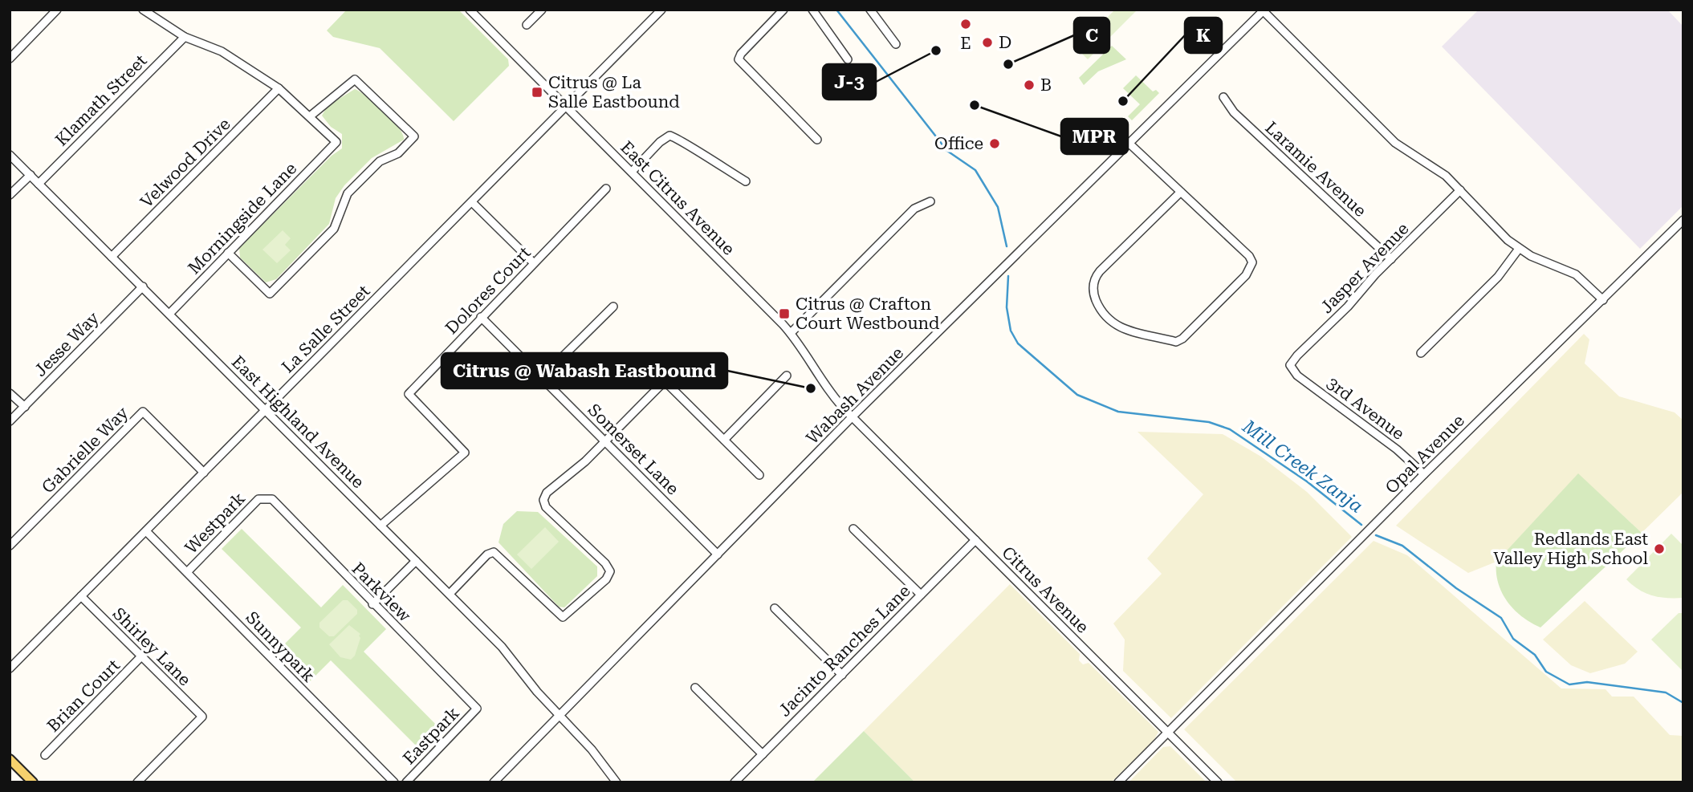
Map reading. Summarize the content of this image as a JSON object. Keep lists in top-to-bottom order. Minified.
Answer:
{"streets":{"street":["Klamath Street","Velwood Drive","Laramie Avenue","East Citrus Avenue","Morningside Lane","Jasper Avenue","Dolores Court","La Salle Street","Jesse Way","Wabash Avenue","3rd Avenue","East Highland Avenue","Somerset Lane","Gabrielle Way","Opal Avenue","Westpark","Citrus Avenue","Parkview","Shirley Lane","Sunnypark","Jacinto Ranches Lane","Brian Court","Eastpark"]},"crossings":[["Klamath Street","East Highland Avenue"],["Velwood Drive","East Highland Avenue"],["Laramie Avenue","Jasper Avenue"],["East Citrus Avenue","La Salle Street"],["East Citrus Avenue","Wabash Avenue"],["East Citrus Avenue","Citrus Avenue"],["Morningside Lane","East Highland Avenue"],["Jasper Avenue","3rd Avenue"],["Dolores Court","East Highland Avenue"],["Dolores Court","Somerset Lane"],["La Salle Street","East Highland Avenue"],["La Salle Street","Gabrielle Way"],["La Salle Street","Shirley Lane"],["La Salle Street","Sunnypark"],["Jesse Way","East Highland Avenue"],["Wabash Avenue","East Highland Avenue"],["Wabash Avenue","Somerset Lane"],["Wabash Avenue","Citrus Avenue"],["3rd Avenue","Opal Avenue"],["Opal Avenue","Citrus Avenue"],["Westpark","Parkview"],["Westpark","Sunnypark"],["Citrus Avenue","Jacinto Ranches Lane"],["Parkview","Eastpark"],["Shirley Lane","Brian Court"]],"water":["Mill Creek Zanja"],"places":{"other":["E","D","J-3","C","B","K","MPR","Office","Citrus @ Wabash Eastbound","Redlands East Valley High School"],"transit":["Citrus @ La Salle Eastbound","Citrus @ Crafton Court Westbound"]}}
